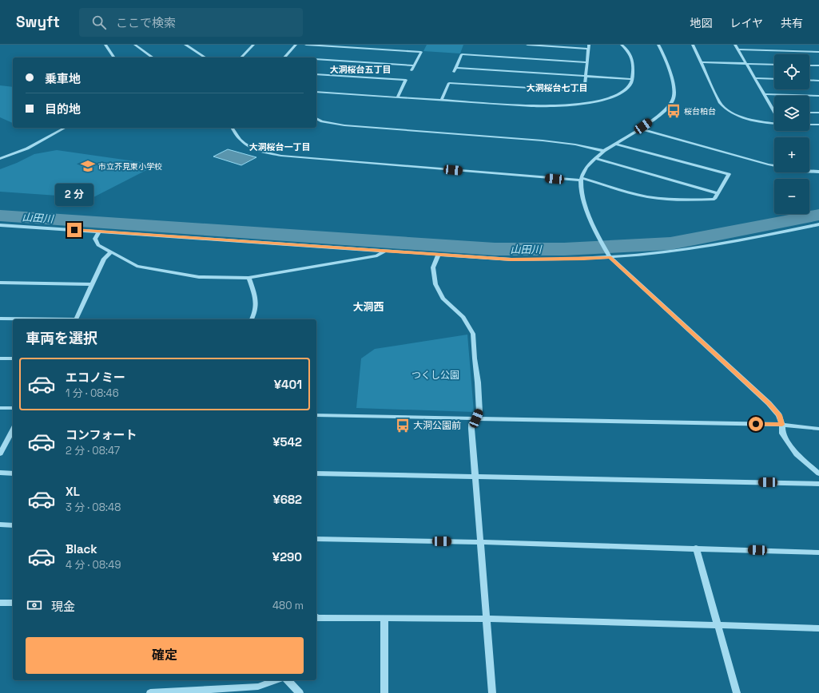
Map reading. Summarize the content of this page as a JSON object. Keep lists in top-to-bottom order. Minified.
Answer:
{"districts":["大洞桜台五丁目","大洞桜台七丁目","大洞桜台一丁目","大洞西"],"water":["山田川"],"parks":["つくし公園"],"places":{"bus stop":["桜台柏台","大洞公園前"],"school or university":["市立芥見東小学校"]},"page":{"header":"Swyft","search":"ここで検索","nav":["地図","レイヤ","共有"],"map_buttons":["+","−"],"banner":["乗車地","目的地"],"bubble":"2 分","heading":"車両を選択","list":[{"name":"エコノミー","note":"1 分 · 08:46","value":"¥401"},{"name":"コンフォート","note":"2 分 · 08:47","value":"¥542"},{"name":"XL","note":"3 分 · 08:48","value":"¥682"},{"name":"Black","note":"4 分 · 08:49","value":"¥290"}],"pay":["現金","480 m"],"buttons":"確定"}}
